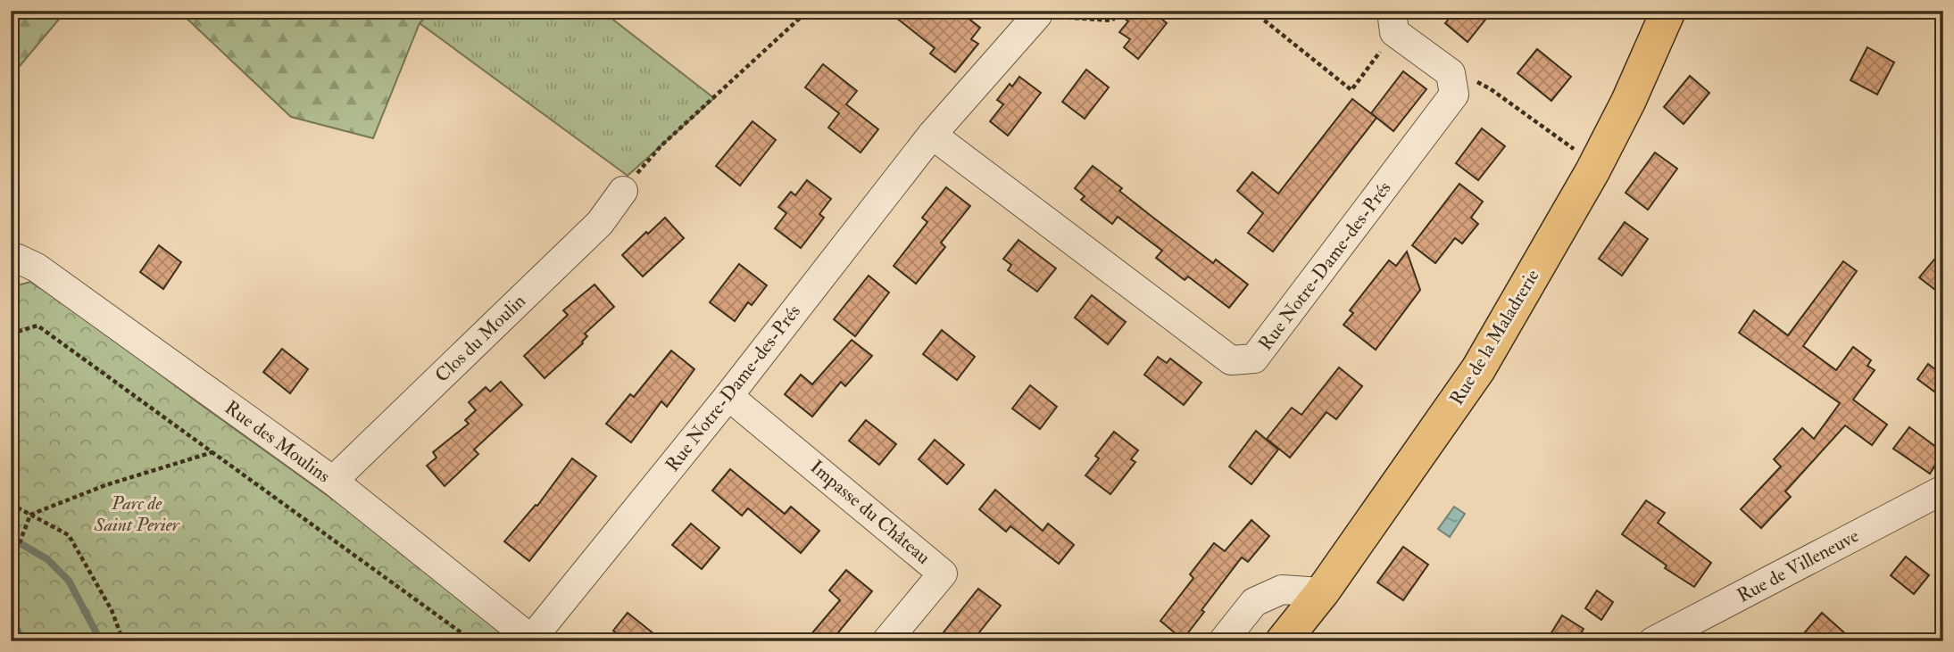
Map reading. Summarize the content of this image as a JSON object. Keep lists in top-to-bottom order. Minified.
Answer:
{"streets":{"main road":["Rue de la Maladrerie"],"street":["Rue Notre-Dame-des-Prés","Clos du Moulin","Rue des Moulins","Impasse du Château","Rue de Villeneuve"]},"crossings":[["Rue Notre-Dame-des-Prés","Rue des Moulins"],["Rue Notre-Dame-des-Prés","Impasse du Château"],["Clos du Moulin","Rue des Moulins"]],"parks":["Parc de Saint Perier"]}
